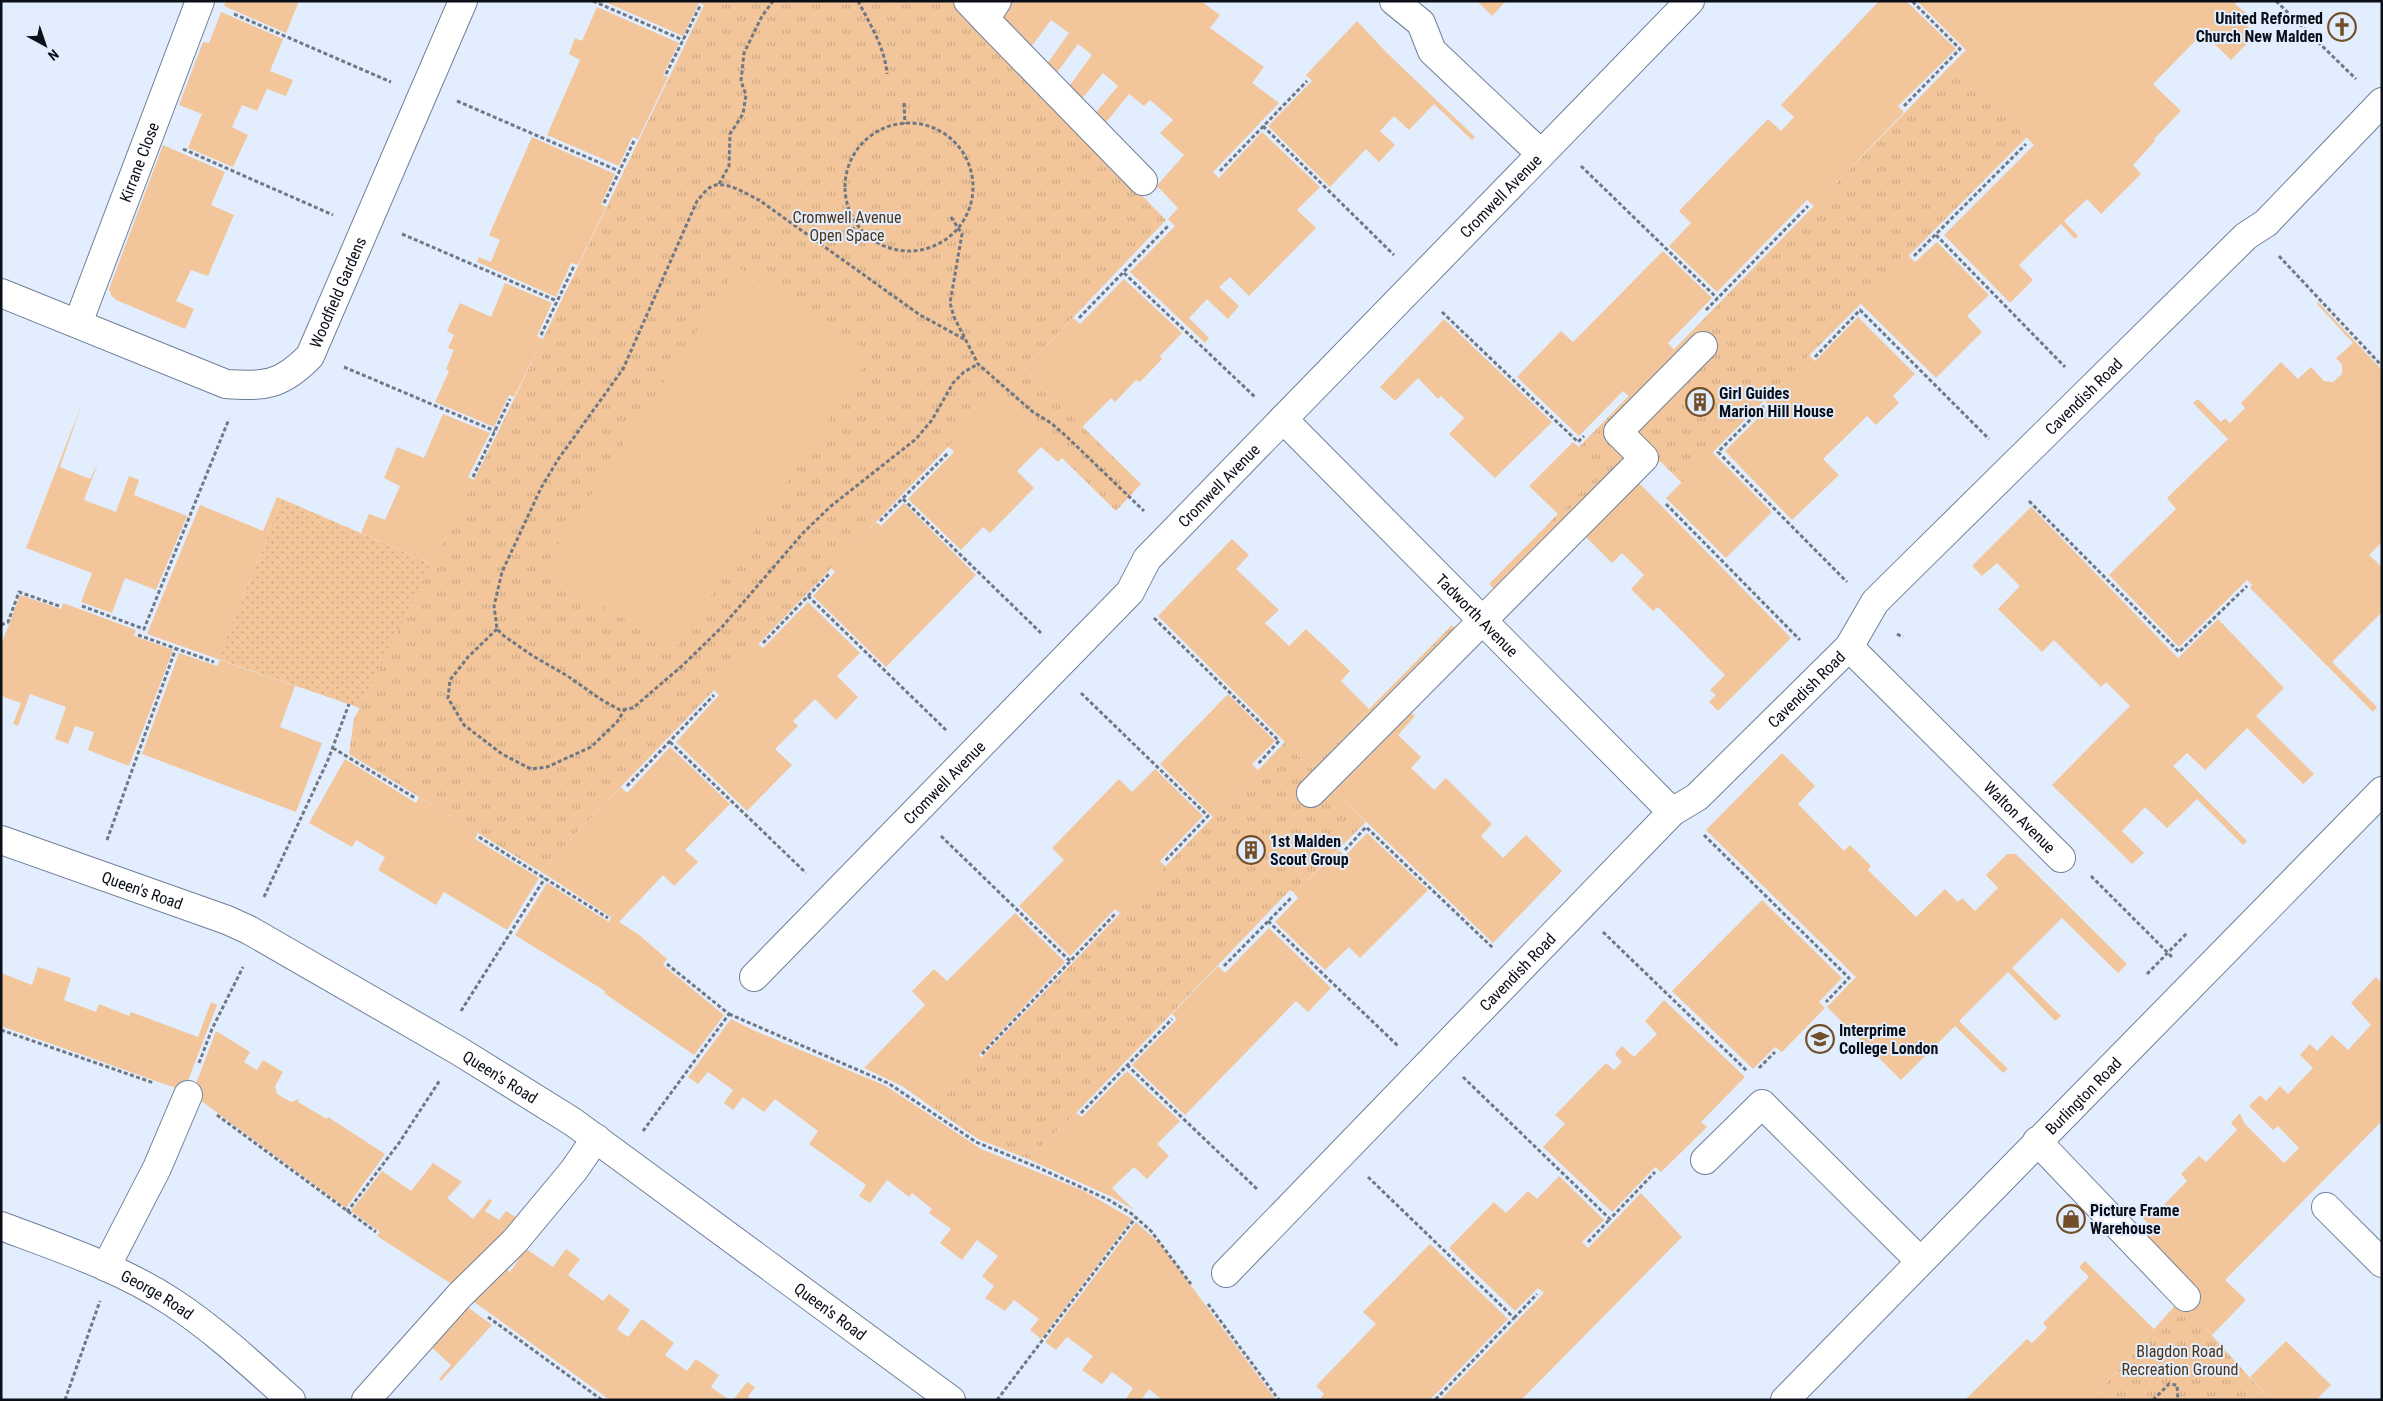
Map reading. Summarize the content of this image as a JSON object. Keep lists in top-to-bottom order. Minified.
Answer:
{"streets":{"street":["Kirrane Close","Cromwell Avenue","Woodfield Gardens","Cavendish Road","Tadworth Avenue","Walton Avenue","Queen's Road","Burlington Road","George Road"]},"crossings":[["Kirrane Close","Woodfield Gardens"],["Cromwell Avenue","Tadworth Avenue"],["Cavendish Road","Tadworth Avenue"],["Cavendish Road","Walton Avenue"],["Walton Avenue","Burlington Road"]],"parks":["Cromwell Avenue Open Space","Blagdon Road Recreation Ground"],"places":{"church":["United Reformed Church New Malden"],"building":["Girl Guides Marion Hill House","1st Malden Scout Group"],"school or university":["Interprime College London"],"shop":["Picture Frame Warehouse"]},"north":"bottom right"}
